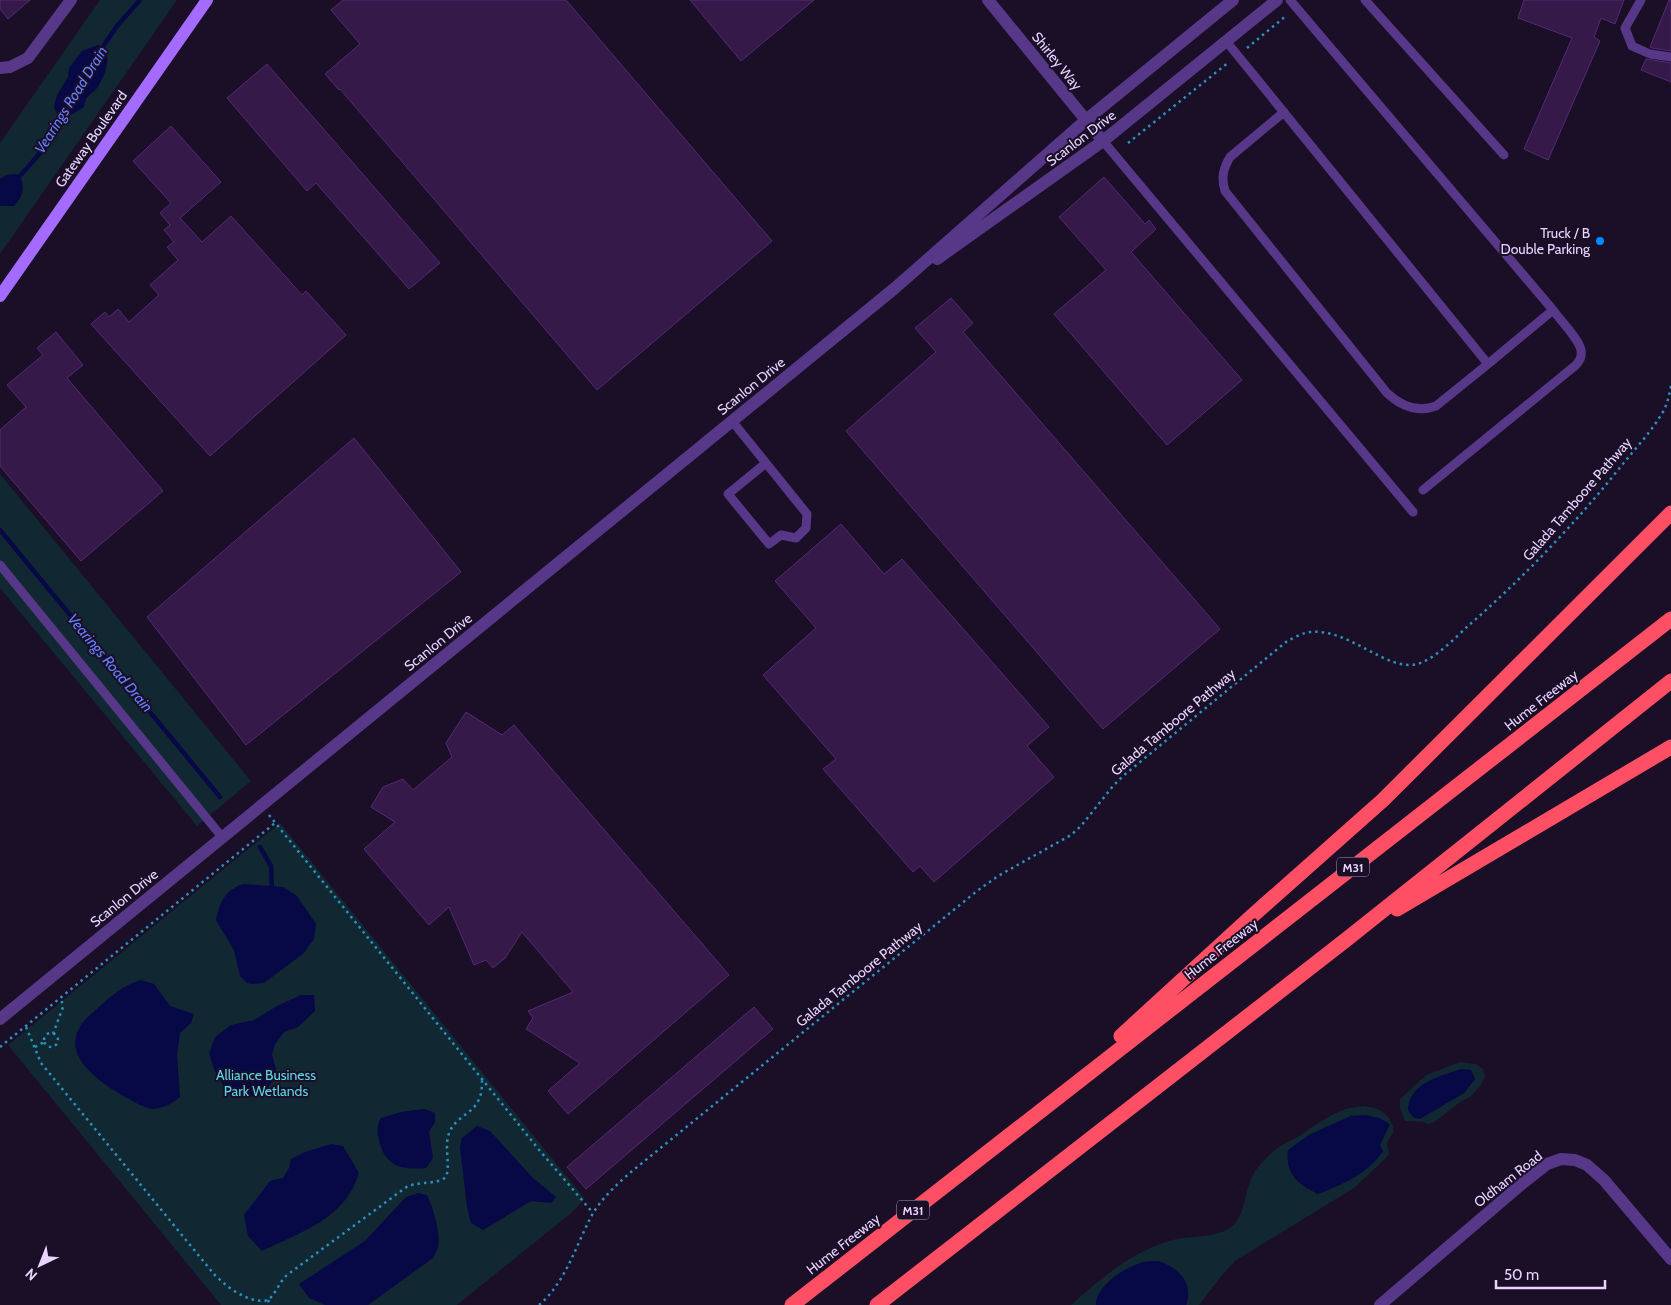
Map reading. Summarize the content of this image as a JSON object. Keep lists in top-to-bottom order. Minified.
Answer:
{"streets":{"highway":["Hume Freeway","M31"],"street":["Shirley Way","Scanlon Drive","Gateway Boulevard","Oldham Road"],"path":["Galada Tamboore Pathway"]},"crossings":[["Shirley Way","Scanlon Drive"]],"water":["Vearings Road Drain"],"parks":["Alliance Business Park Wetlands"],"places":["Truck / B Double Parking"],"scale_bar":"50 m","north":"bottom left"}
